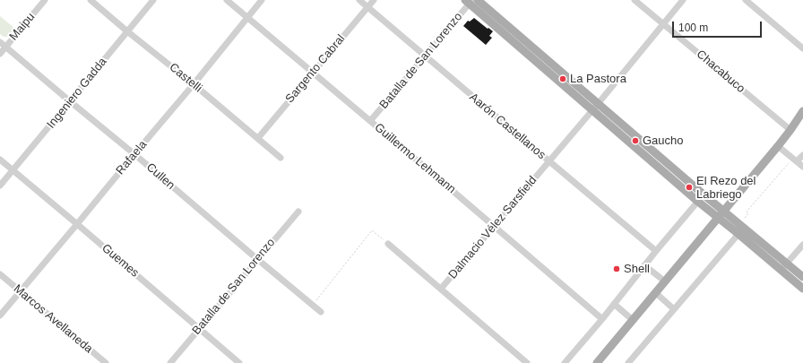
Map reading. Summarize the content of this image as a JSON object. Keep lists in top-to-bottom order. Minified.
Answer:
{"streets":{"street":["Maipu","Batalla de San Lorenzo","Sargento Cabral","Chacabuco","Castelli","Ingeniero Gadda","Aarón Castellanos","Rafaela","Guillermo Lehmann","Cullen","Dalmacio Vélez Sarsfield","Guemes","Marcos Avellaneda"]},"crossings":[["Maipu","Cullen"],["Batalla de San Lorenzo","Aarón Castellanos"],["Batalla de San Lorenzo","Guillermo Lehmann"],["Batalla de San Lorenzo","Cullen"],["Batalla de San Lorenzo","Guemes"],["Sargento Cabral","Castelli"],["Sargento Cabral","Aarón Castellanos"],["Sargento Cabral","Guillermo Lehmann"],["Chacabuco","Dalmacio Vélez Sarsfield"],["Castelli","Ingeniero Gadda"],["Castelli","Rafaela"],["Ingeniero Gadda","Cullen"],["Ingeniero Gadda","Guemes"],["Aarón Castellanos","Dalmacio Vélez Sarsfield"],["Rafaela","Guillermo Lehmann"],["Rafaela","Cullen"],["Rafaela","Guemes"],["Rafaela","Marcos Avellaneda"],["Guillermo Lehmann","Dalmacio Vélez Sarsfield"]],"places":["La Pastora","Gaucho","El Rezo del Labriego","Shell"],"scale_bar":"100 m"}
